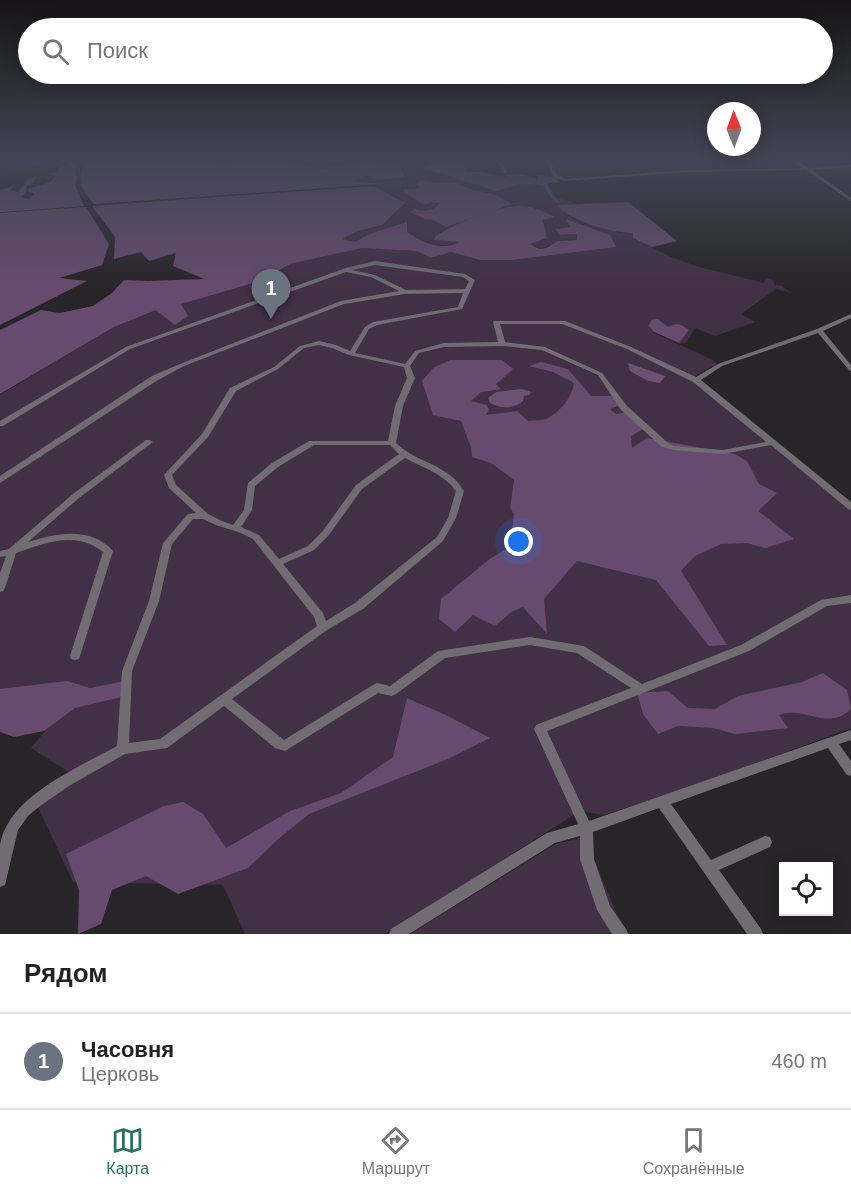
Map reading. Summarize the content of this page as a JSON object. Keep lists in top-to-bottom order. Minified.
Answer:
{"north":"top","page":{"search":"Поиск","pins":"1","heading":"Рядом","list":[{"mark":"1","name":"Часовня","note":"Церковь","value":"460 m"}],"nav":["Карта","Маршрут","Сохранённые"]}}
